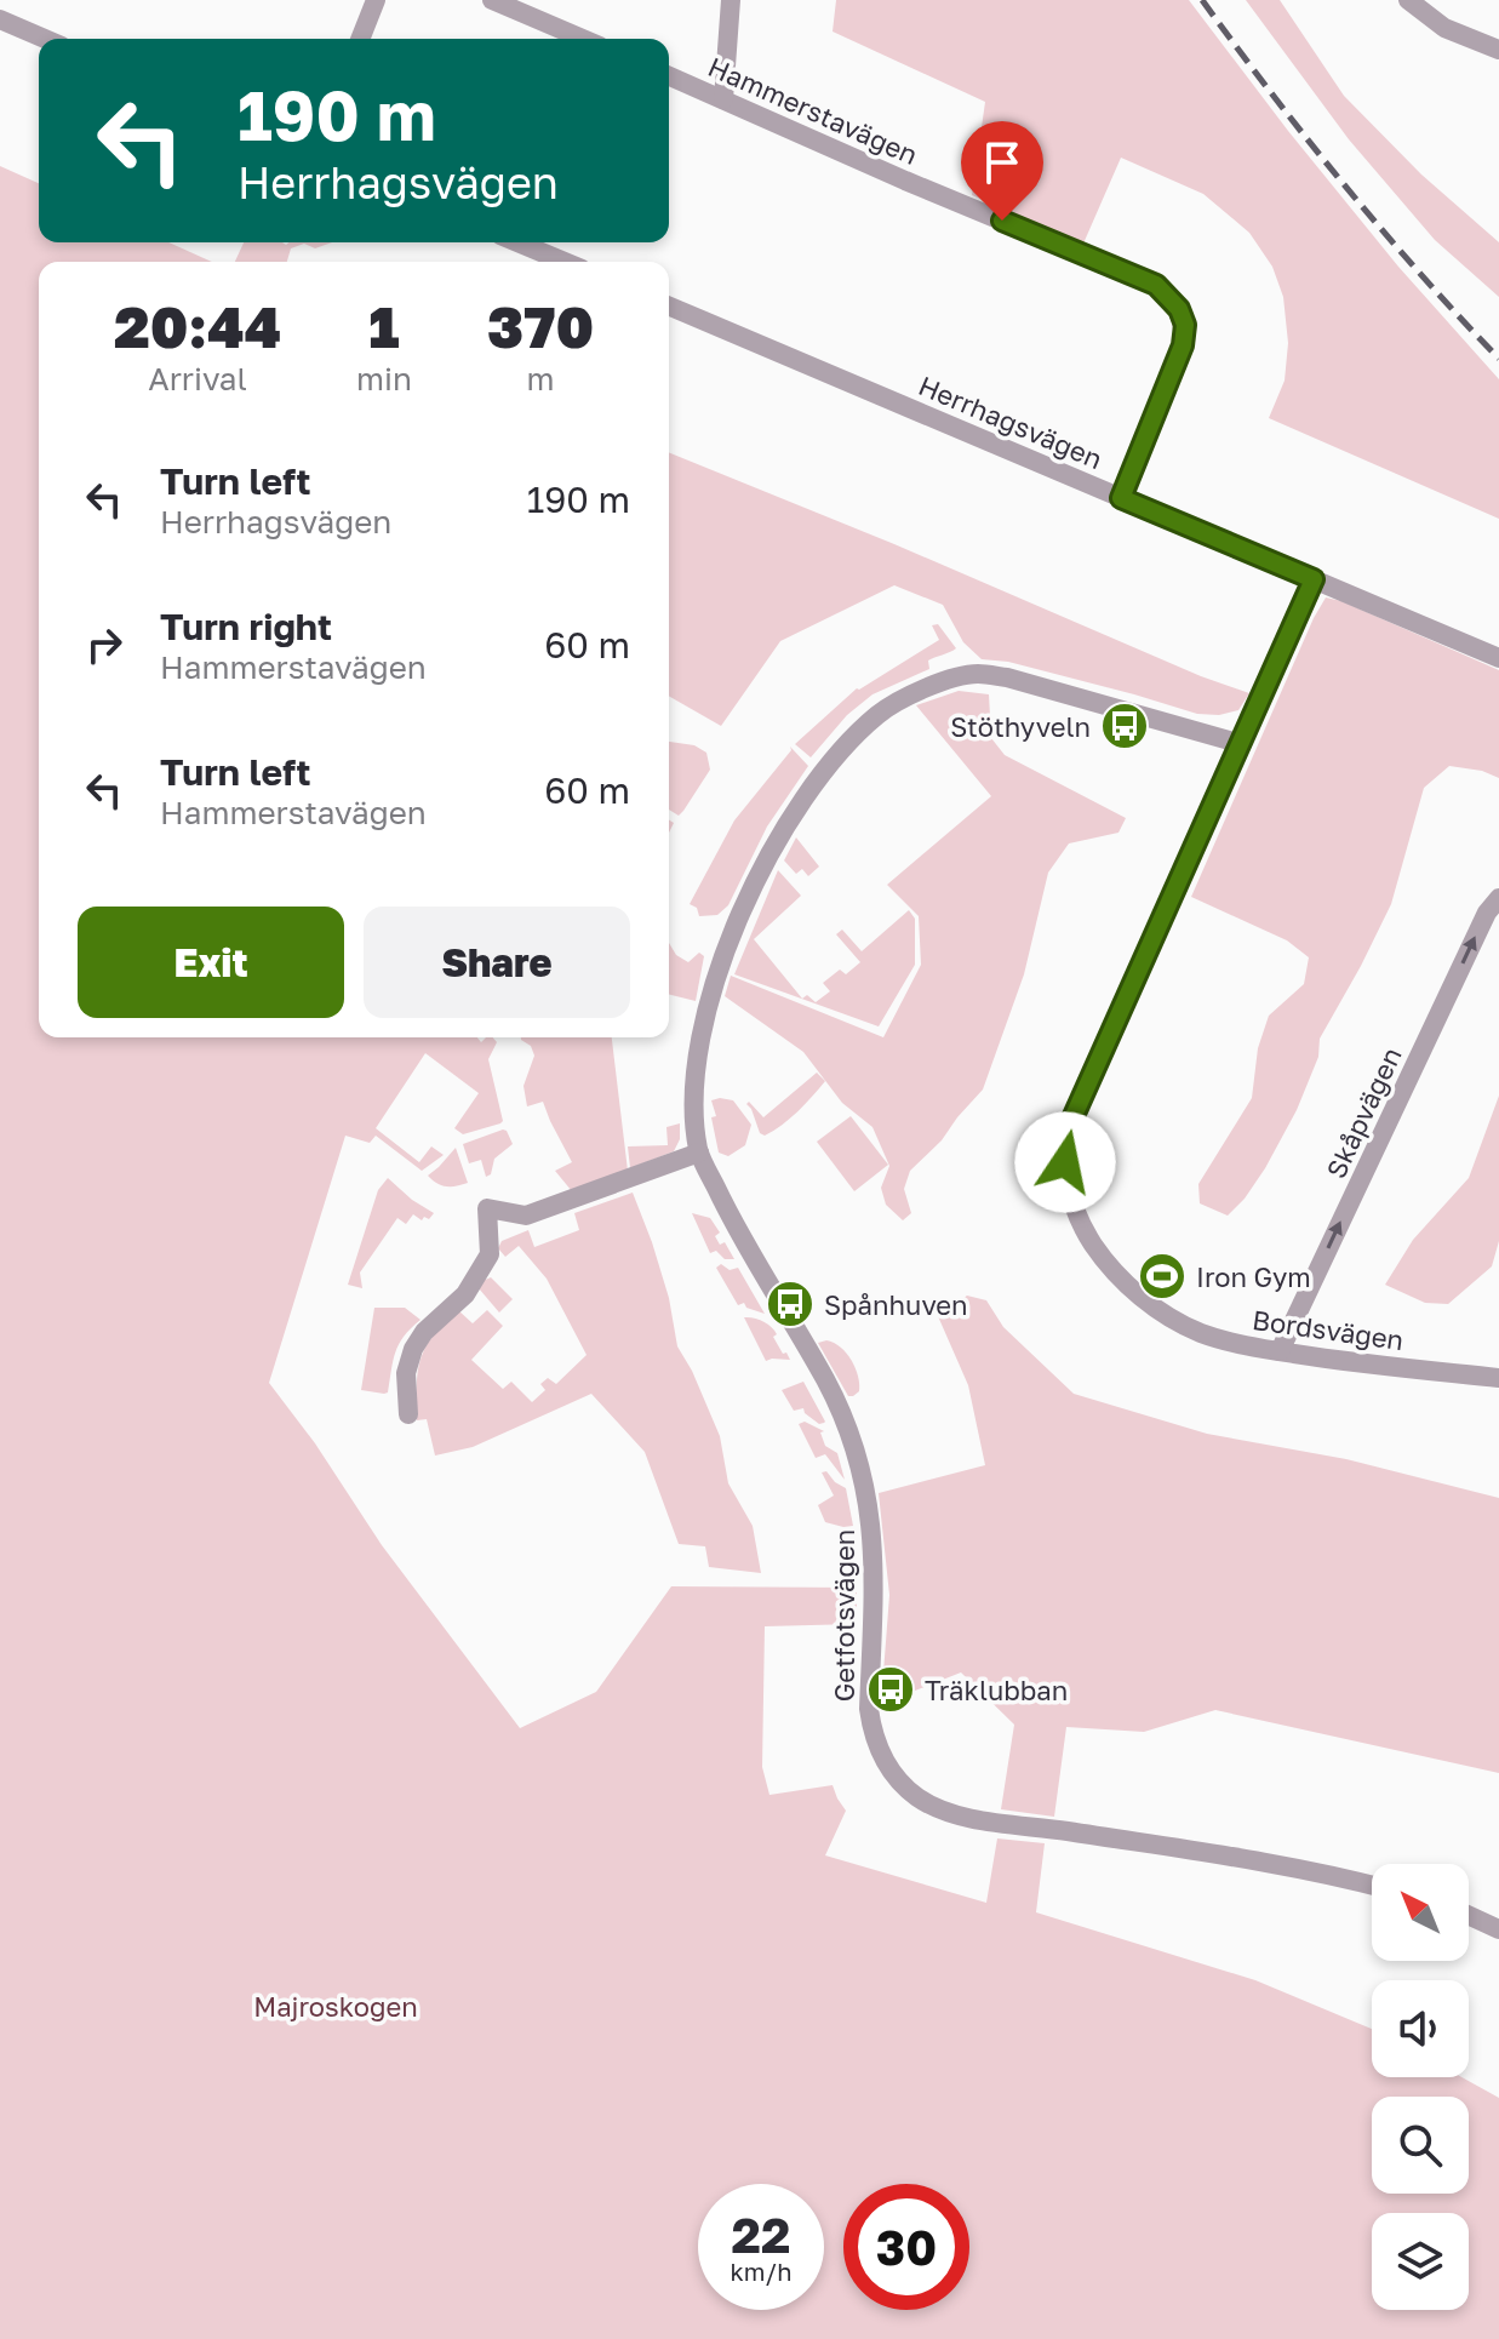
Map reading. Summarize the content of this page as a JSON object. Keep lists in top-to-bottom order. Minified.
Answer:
{"streets":{"street":["Hammerstavägen","Herrhagsvägen","Skåpvägen","Bordsvägen","Getfotsvägen"]},"crossings":[["Hammerstavägen","Herrhagsvägen"],["Herrhagsvägen","Bordsvägen"],["Skåpvägen","Bordsvägen"],["Bordsvägen","Getfotsvägen"]],"one_way":["Skåpvägen"],"parks":["Majroskogen"],"places":{"bus stop":["Stöthyveln","Spånhuven","Träklubban"],"sports":["Iron Gym"]},"north":"top left","page":{"turn":["190 m","Herrhagsvägen"],"eta":["20:44","Arrival","1","min","370","m"],"list":[{"name":"Turn left","note":"Herrhagsvägen","value":"190 m"},{"name":"Turn right","note":"Hammerstavägen","value":"60 m"},{"name":"Turn left","note":"Hammerstavägen","value":"60 m"}],"buttons":["Exit","Share"],"speed":"22 km/h","limit":"30"}}
